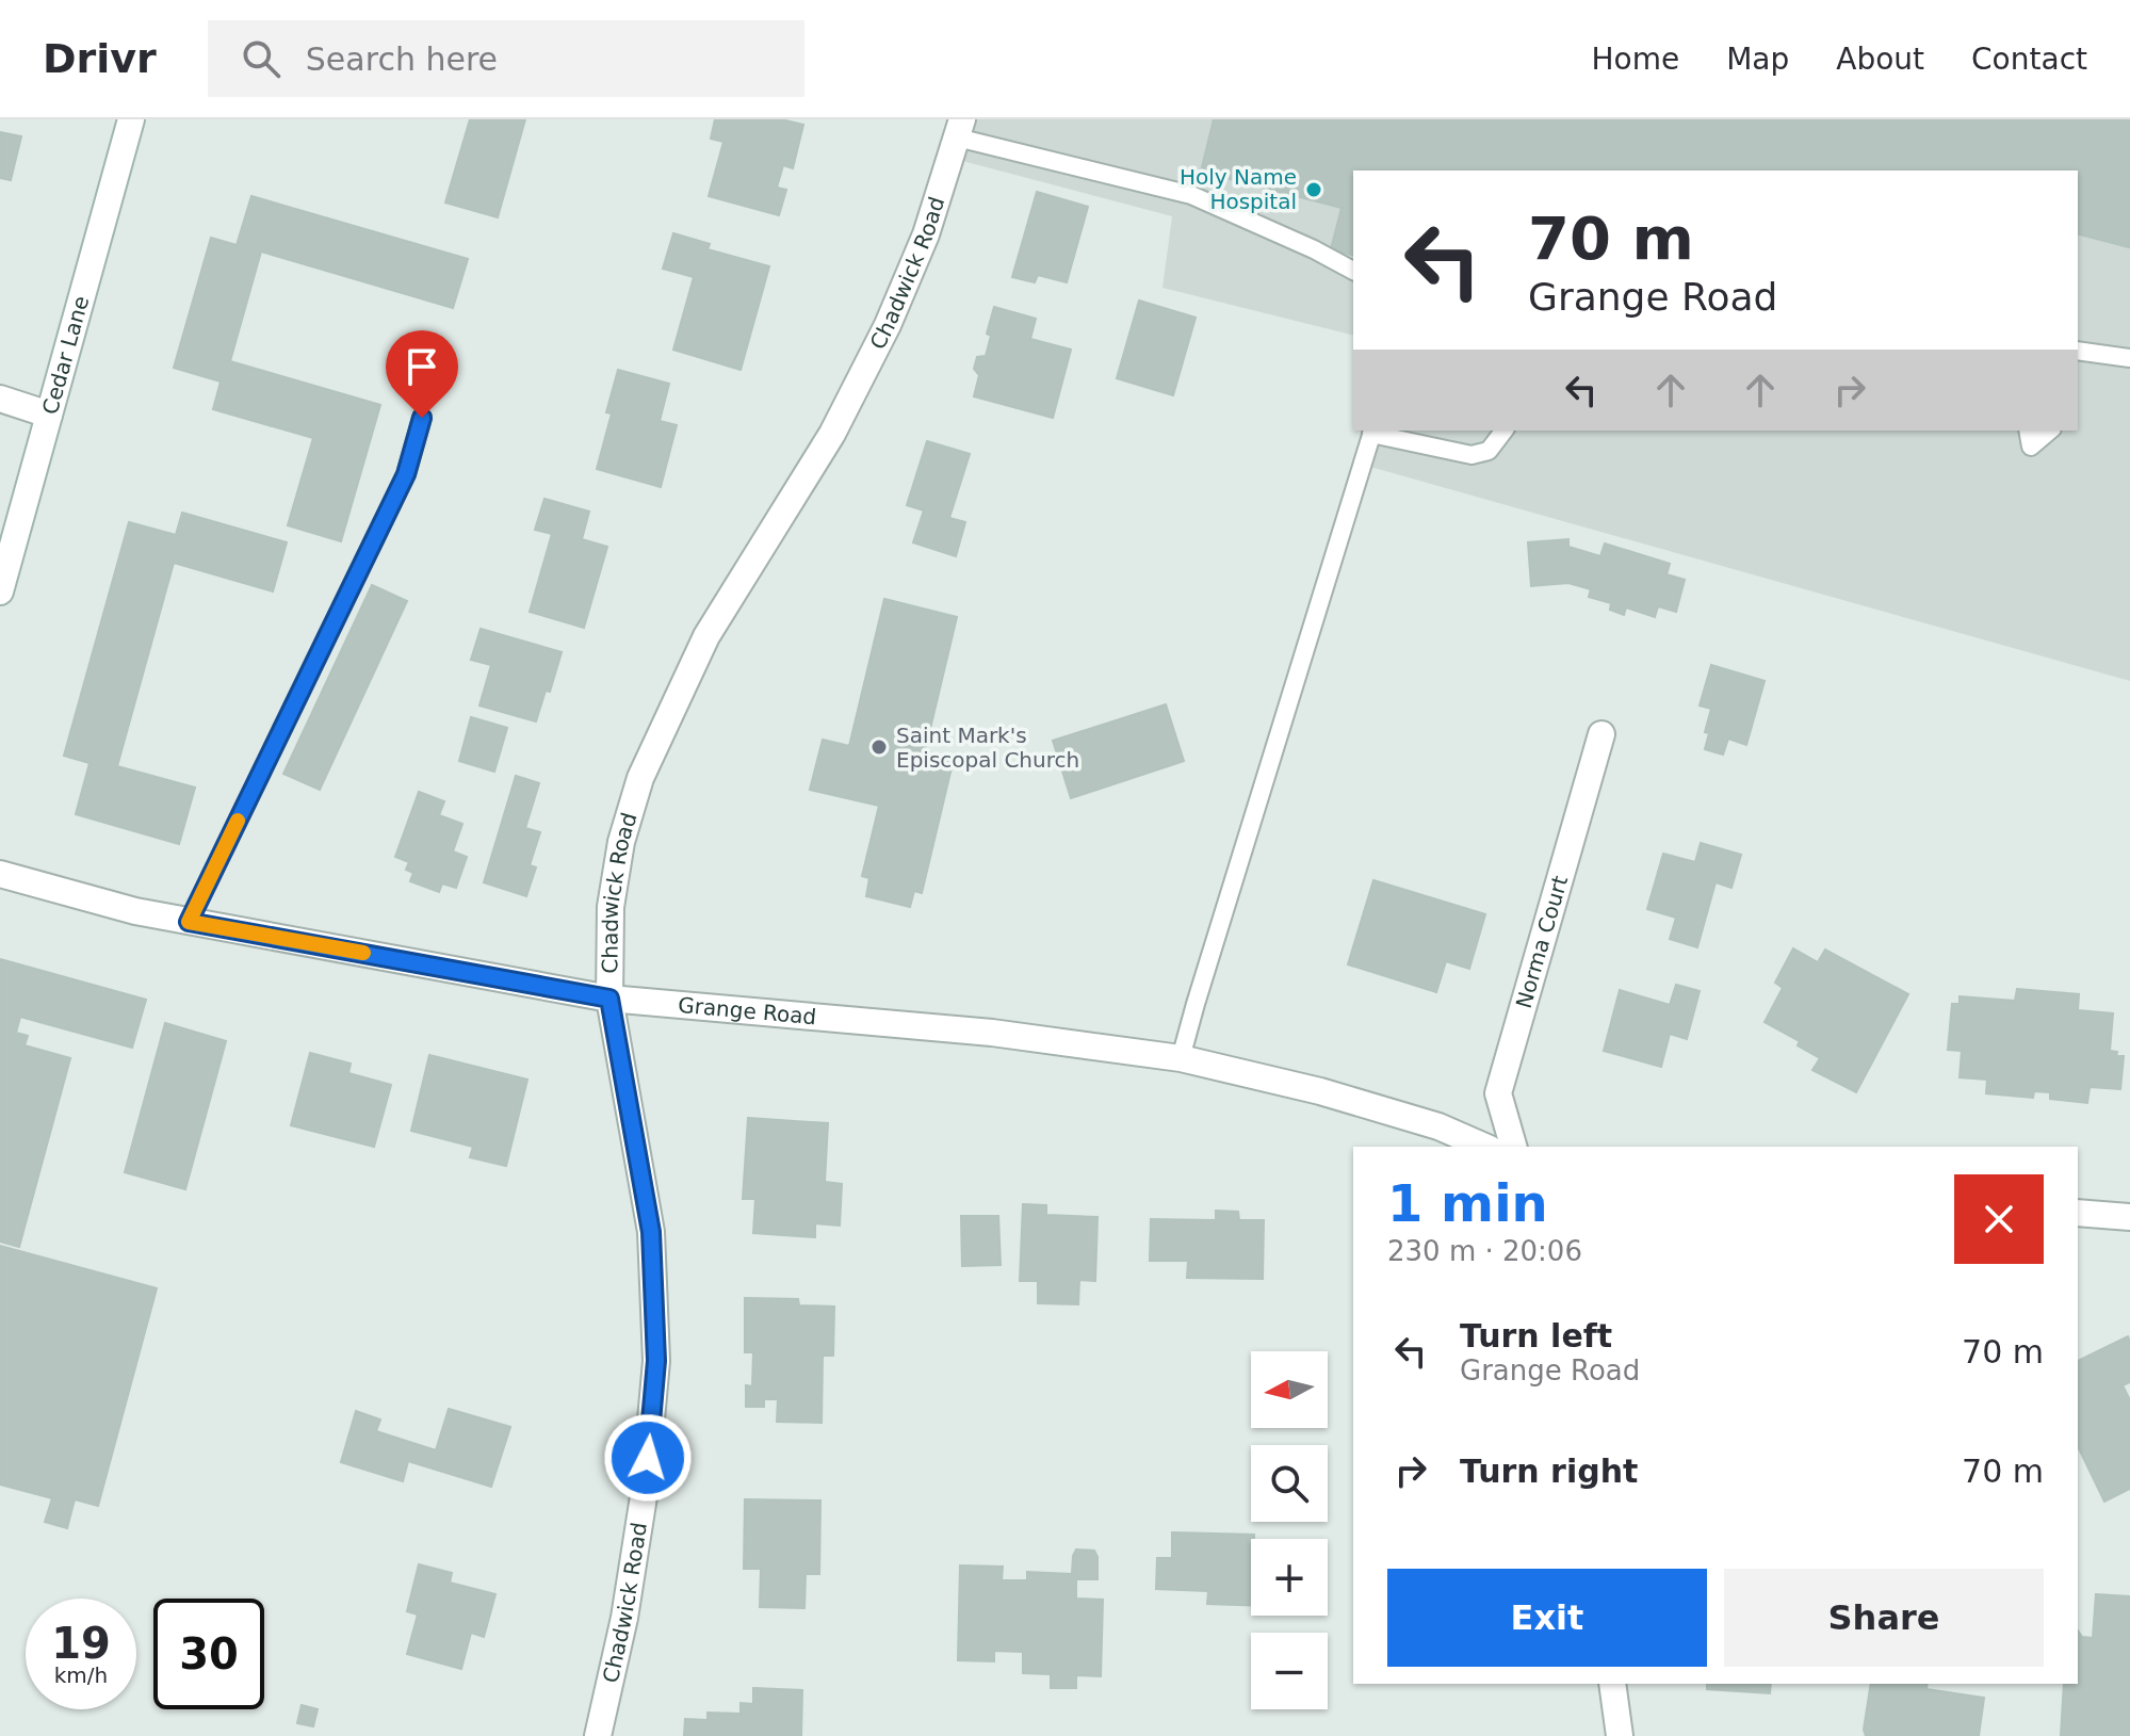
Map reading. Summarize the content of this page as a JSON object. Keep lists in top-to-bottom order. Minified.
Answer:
{"streets":{"street":["Chadwick Road","Cedar Lane","Norma Court","Grange Road"]},"crossings":[["Chadwick Road","Grange Road"]],"places":["Holy Name Hospital","Saint Mark's Episcopal Church"],"north":"left","page":{"header":"Drivr","search":"Search here","nav":["Home","Map","About","Contact"],"turn":["70 m","Grange Road"],"heading":["1 min","230 m · 20:06"],"list":[{"name":"Turn left","note":"Grange Road","value":"70 m"},{"name":"Turn right","value":"70 m"}],"map_buttons":["+","−"],"buttons":["Exit","Share"],"speed":"19 km/h","limit":"30"}}
